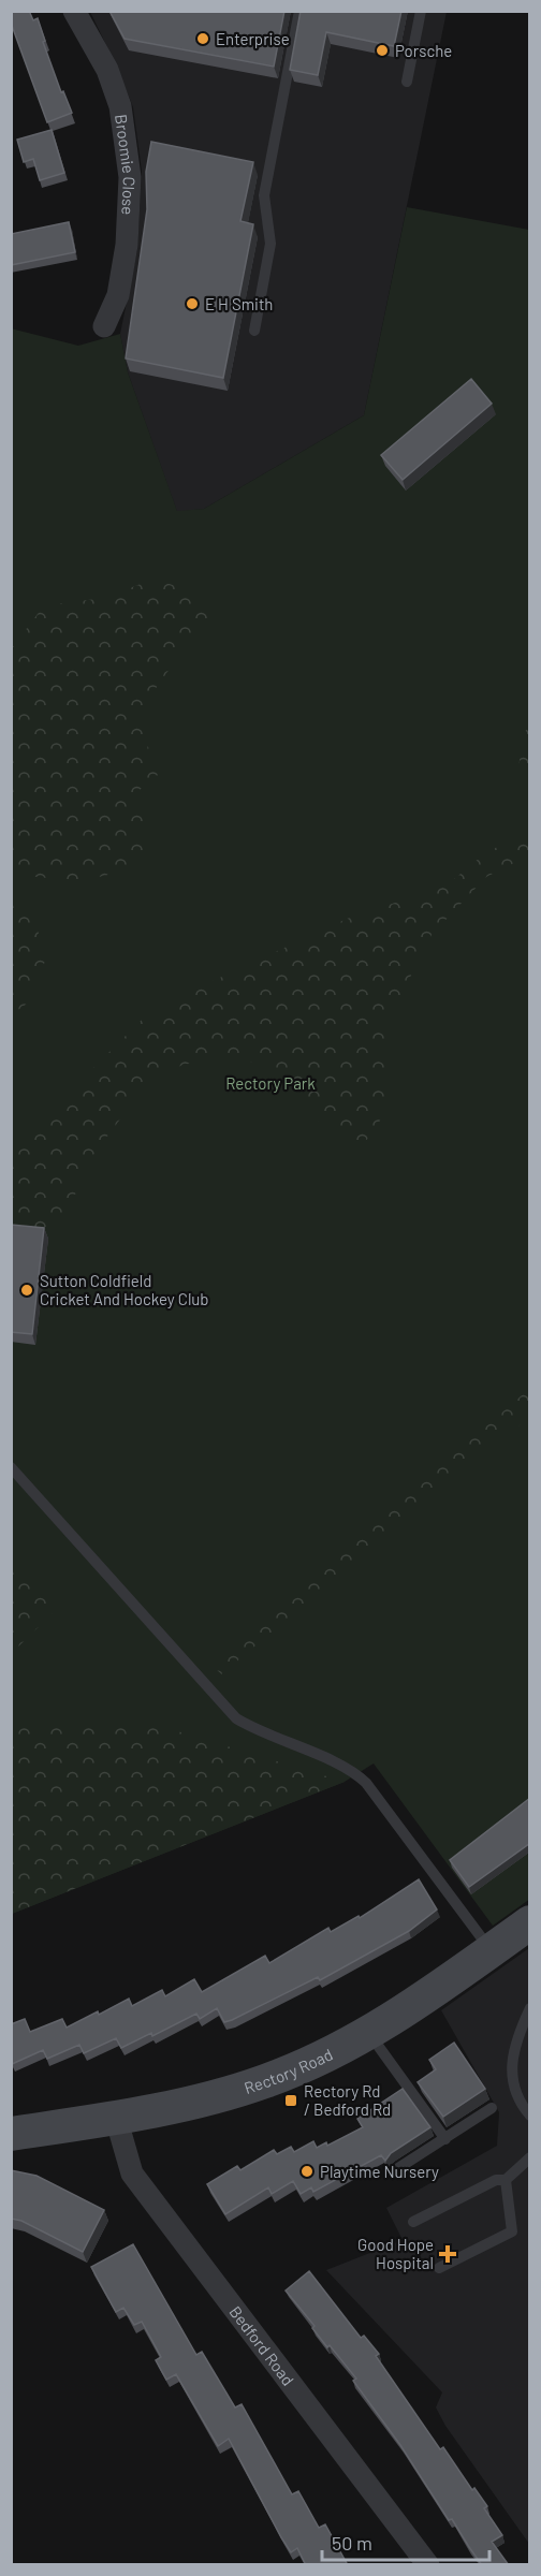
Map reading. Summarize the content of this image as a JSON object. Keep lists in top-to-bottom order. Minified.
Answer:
{"streets":{"street":["Broomie Close","Rectory Road","Bedford Road"]},"crossings":[["Rectory Road","Bedford Road"]],"parks":["Rectory Park"],"places":{"other":["Enterprise","Porsche","E H Smith","Sutton Coldfield Cricket And Hockey Club","Playtime Nursery"],"transit":["Rectory Rd / Bedford Rd"],"health":["Good Hope Hospital"]},"scale_bar":"50 m"}
